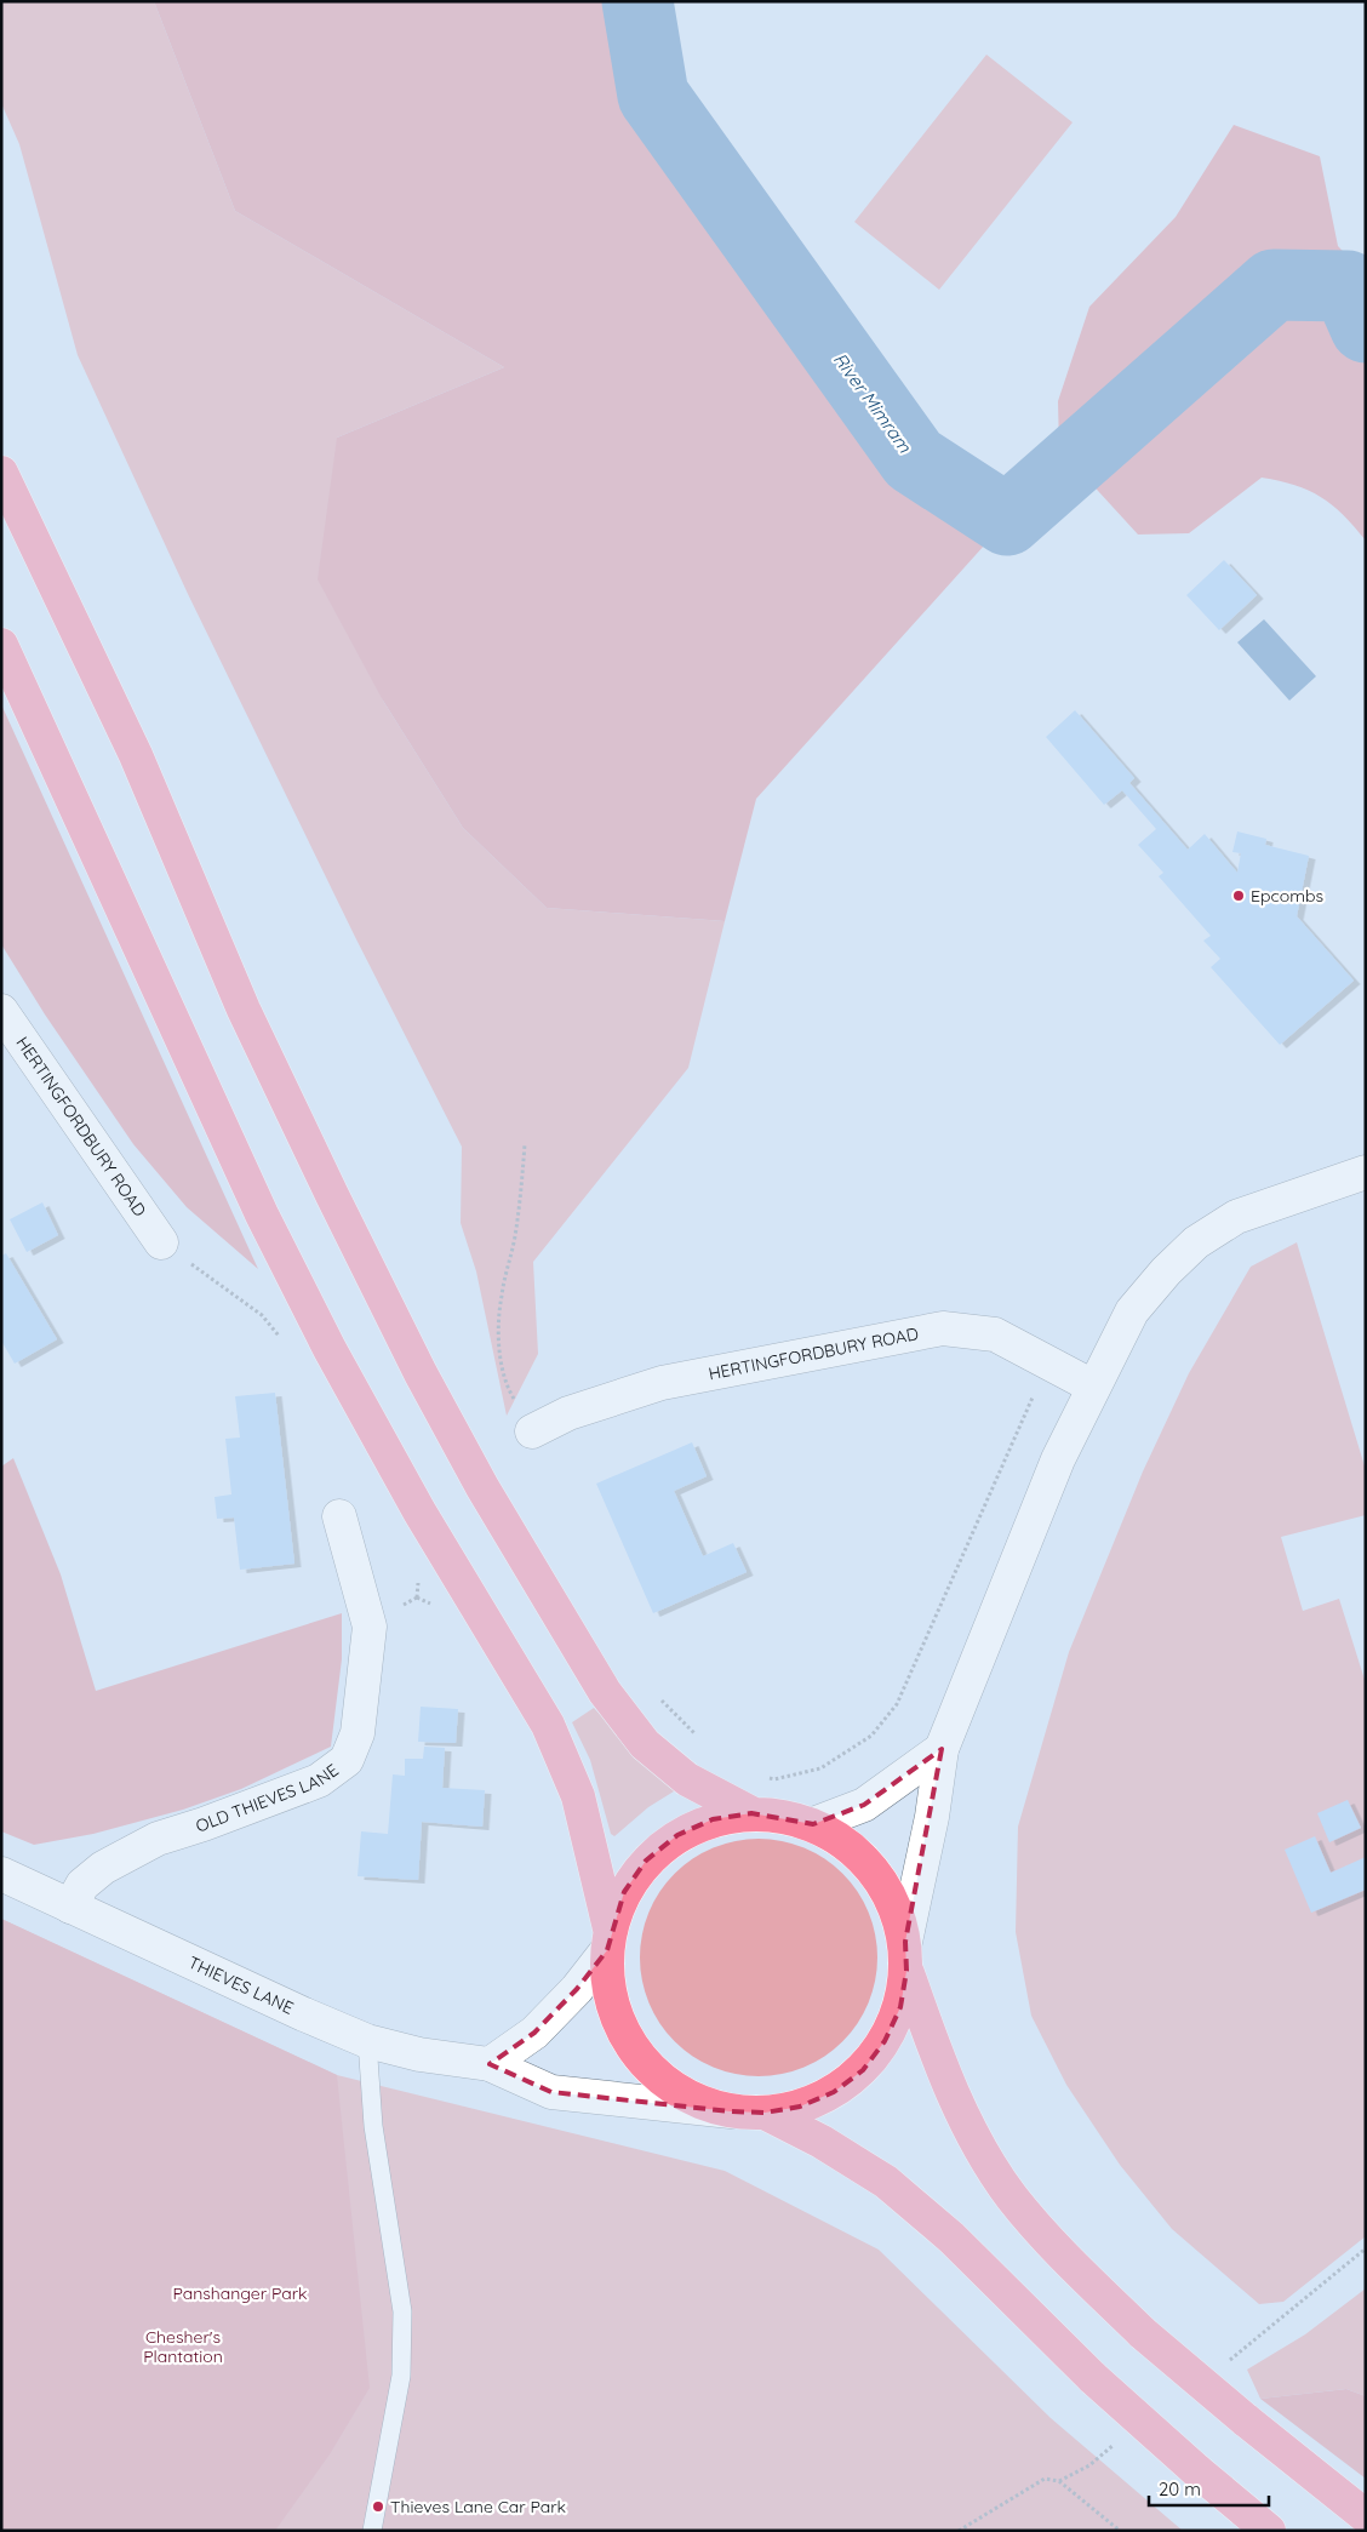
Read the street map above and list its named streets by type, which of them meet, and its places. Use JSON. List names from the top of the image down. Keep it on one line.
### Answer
{"streets":{"street":["HERTINGFORDBURY ROAD","OLD THIEVES LANE","THIEVES LANE"]},"crossings":[["OLD THIEVES LANE","THIEVES LANE"]],"water":["River Mimram"],"parks":["Panshanger Park","Chesher's Plantation"],"places":["Epcombs","Thieves Lane Car Park"],"scale_bar":"20 m"}
